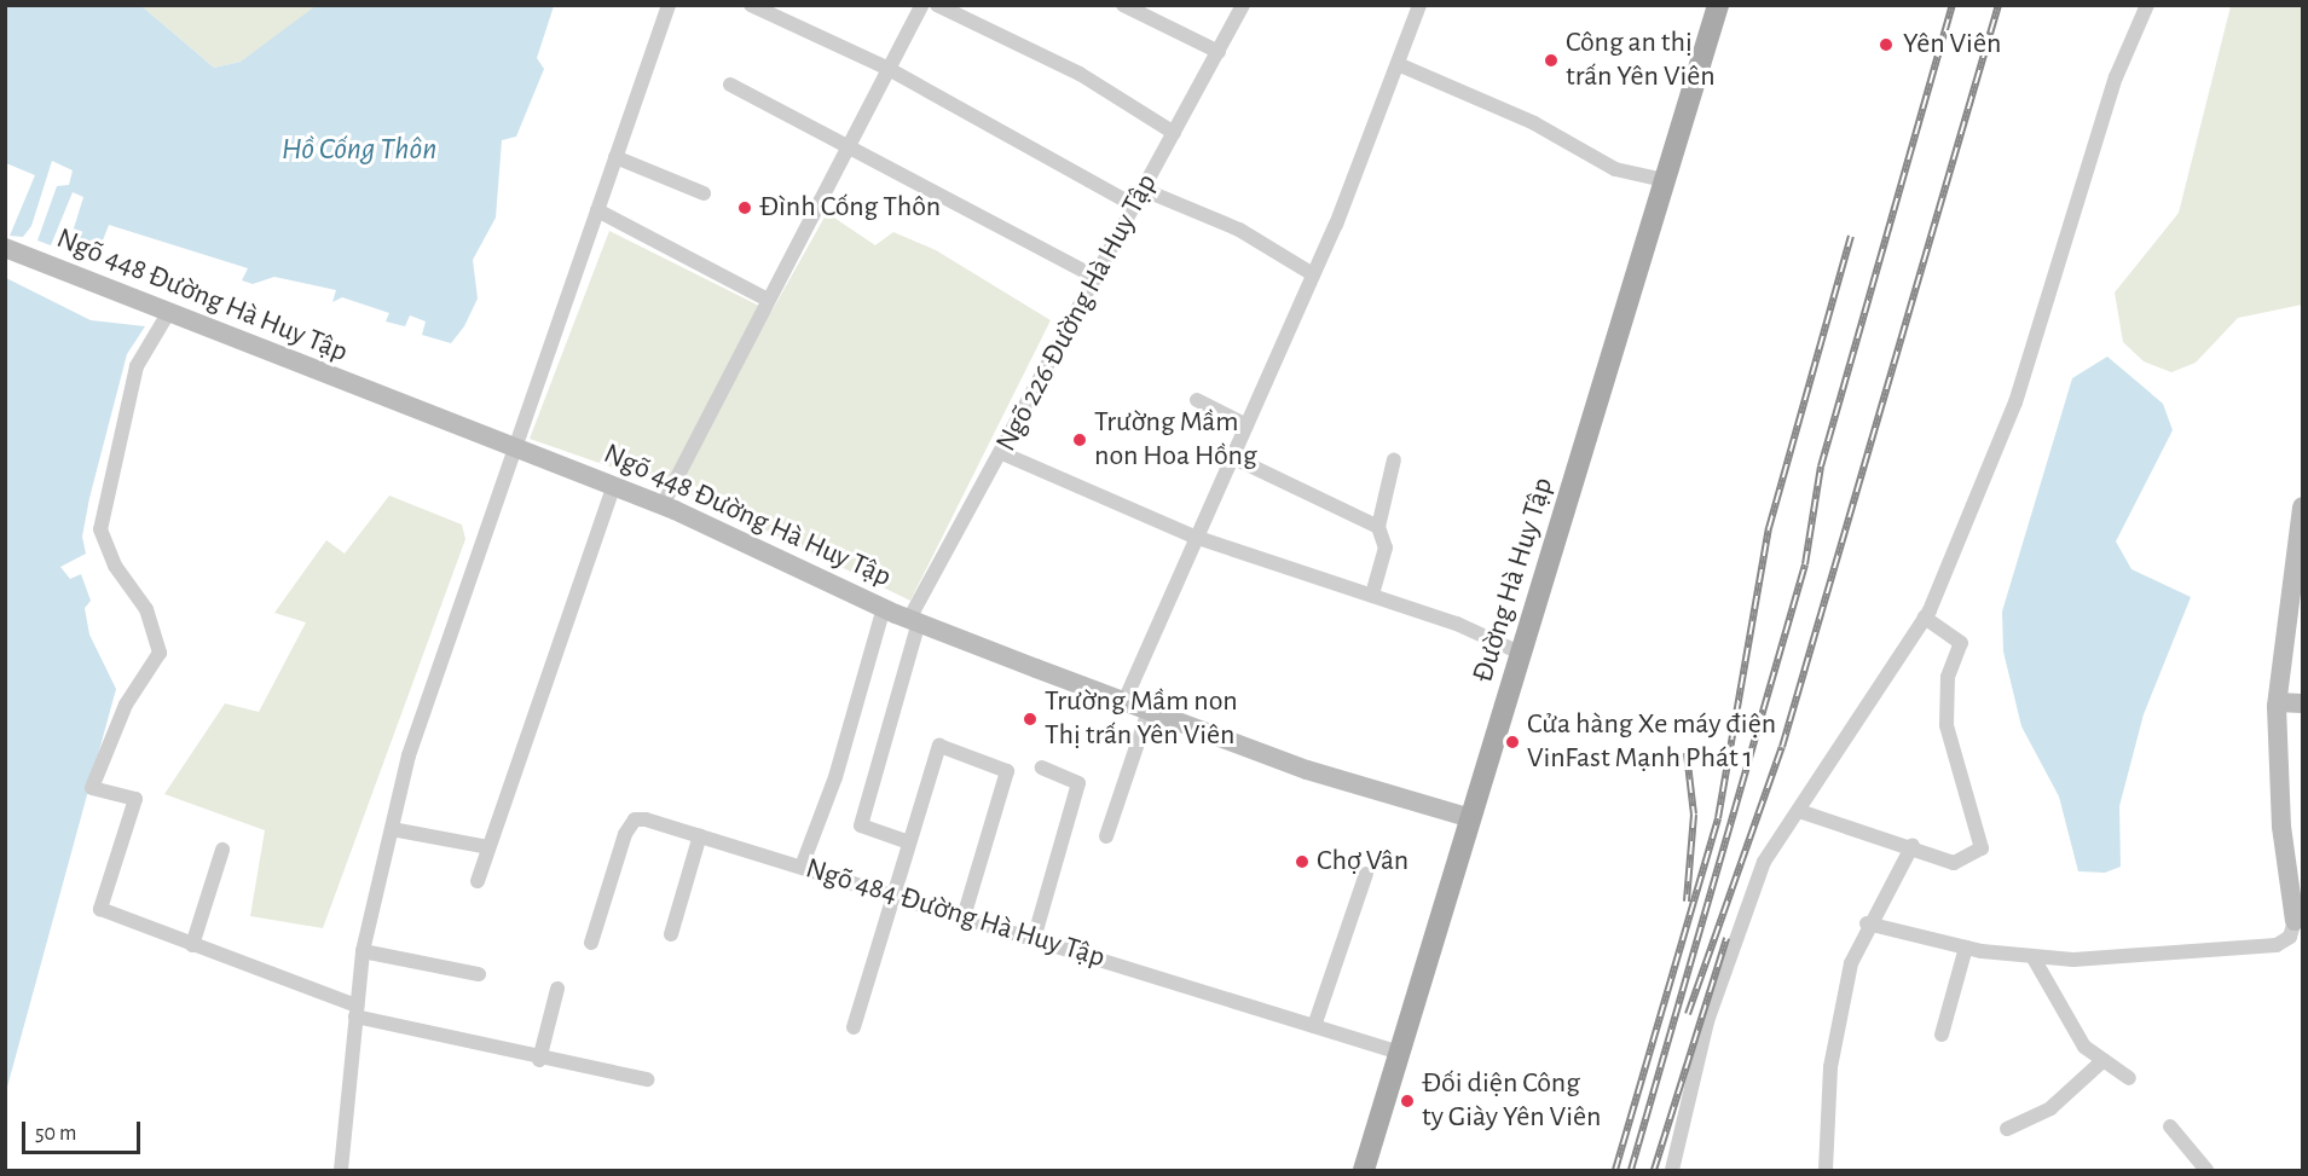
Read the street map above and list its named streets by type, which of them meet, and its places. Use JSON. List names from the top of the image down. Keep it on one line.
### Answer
{"streets":{"main road":["Đường Hà Huy Tập"],"street":["Ngõ 448 Đường Hà Huy Tập","Ngõ 226 Đường Hà Huy Tập","Ngõ 484 Đường Hà Huy Tập"]},"crossings":[["Ngõ 448 Đường Hà Huy Tập","Ngõ 226 Đường Hà Huy Tập"],["Ngõ 448 Đường Hà Huy Tập","Đường Hà Huy Tập"],["Đường Hà Huy Tập","Ngõ 484 Đường Hà Huy Tập"]],"water":["Hồ Cống Thôn"],"places":["Yên Viên","Công an thị trấn Yên Viên","Đình Cống Thôn","Trường Mầm non Hoa Hồng","Trường Mầm non Thị trấn Yên Viên","Cửa hàng Xe máy điện VinFast Mạnh Phát 1","Chợ Vân","Đối diện Công ty Giày Yên Viên"],"scale_bar":"50 m"}
